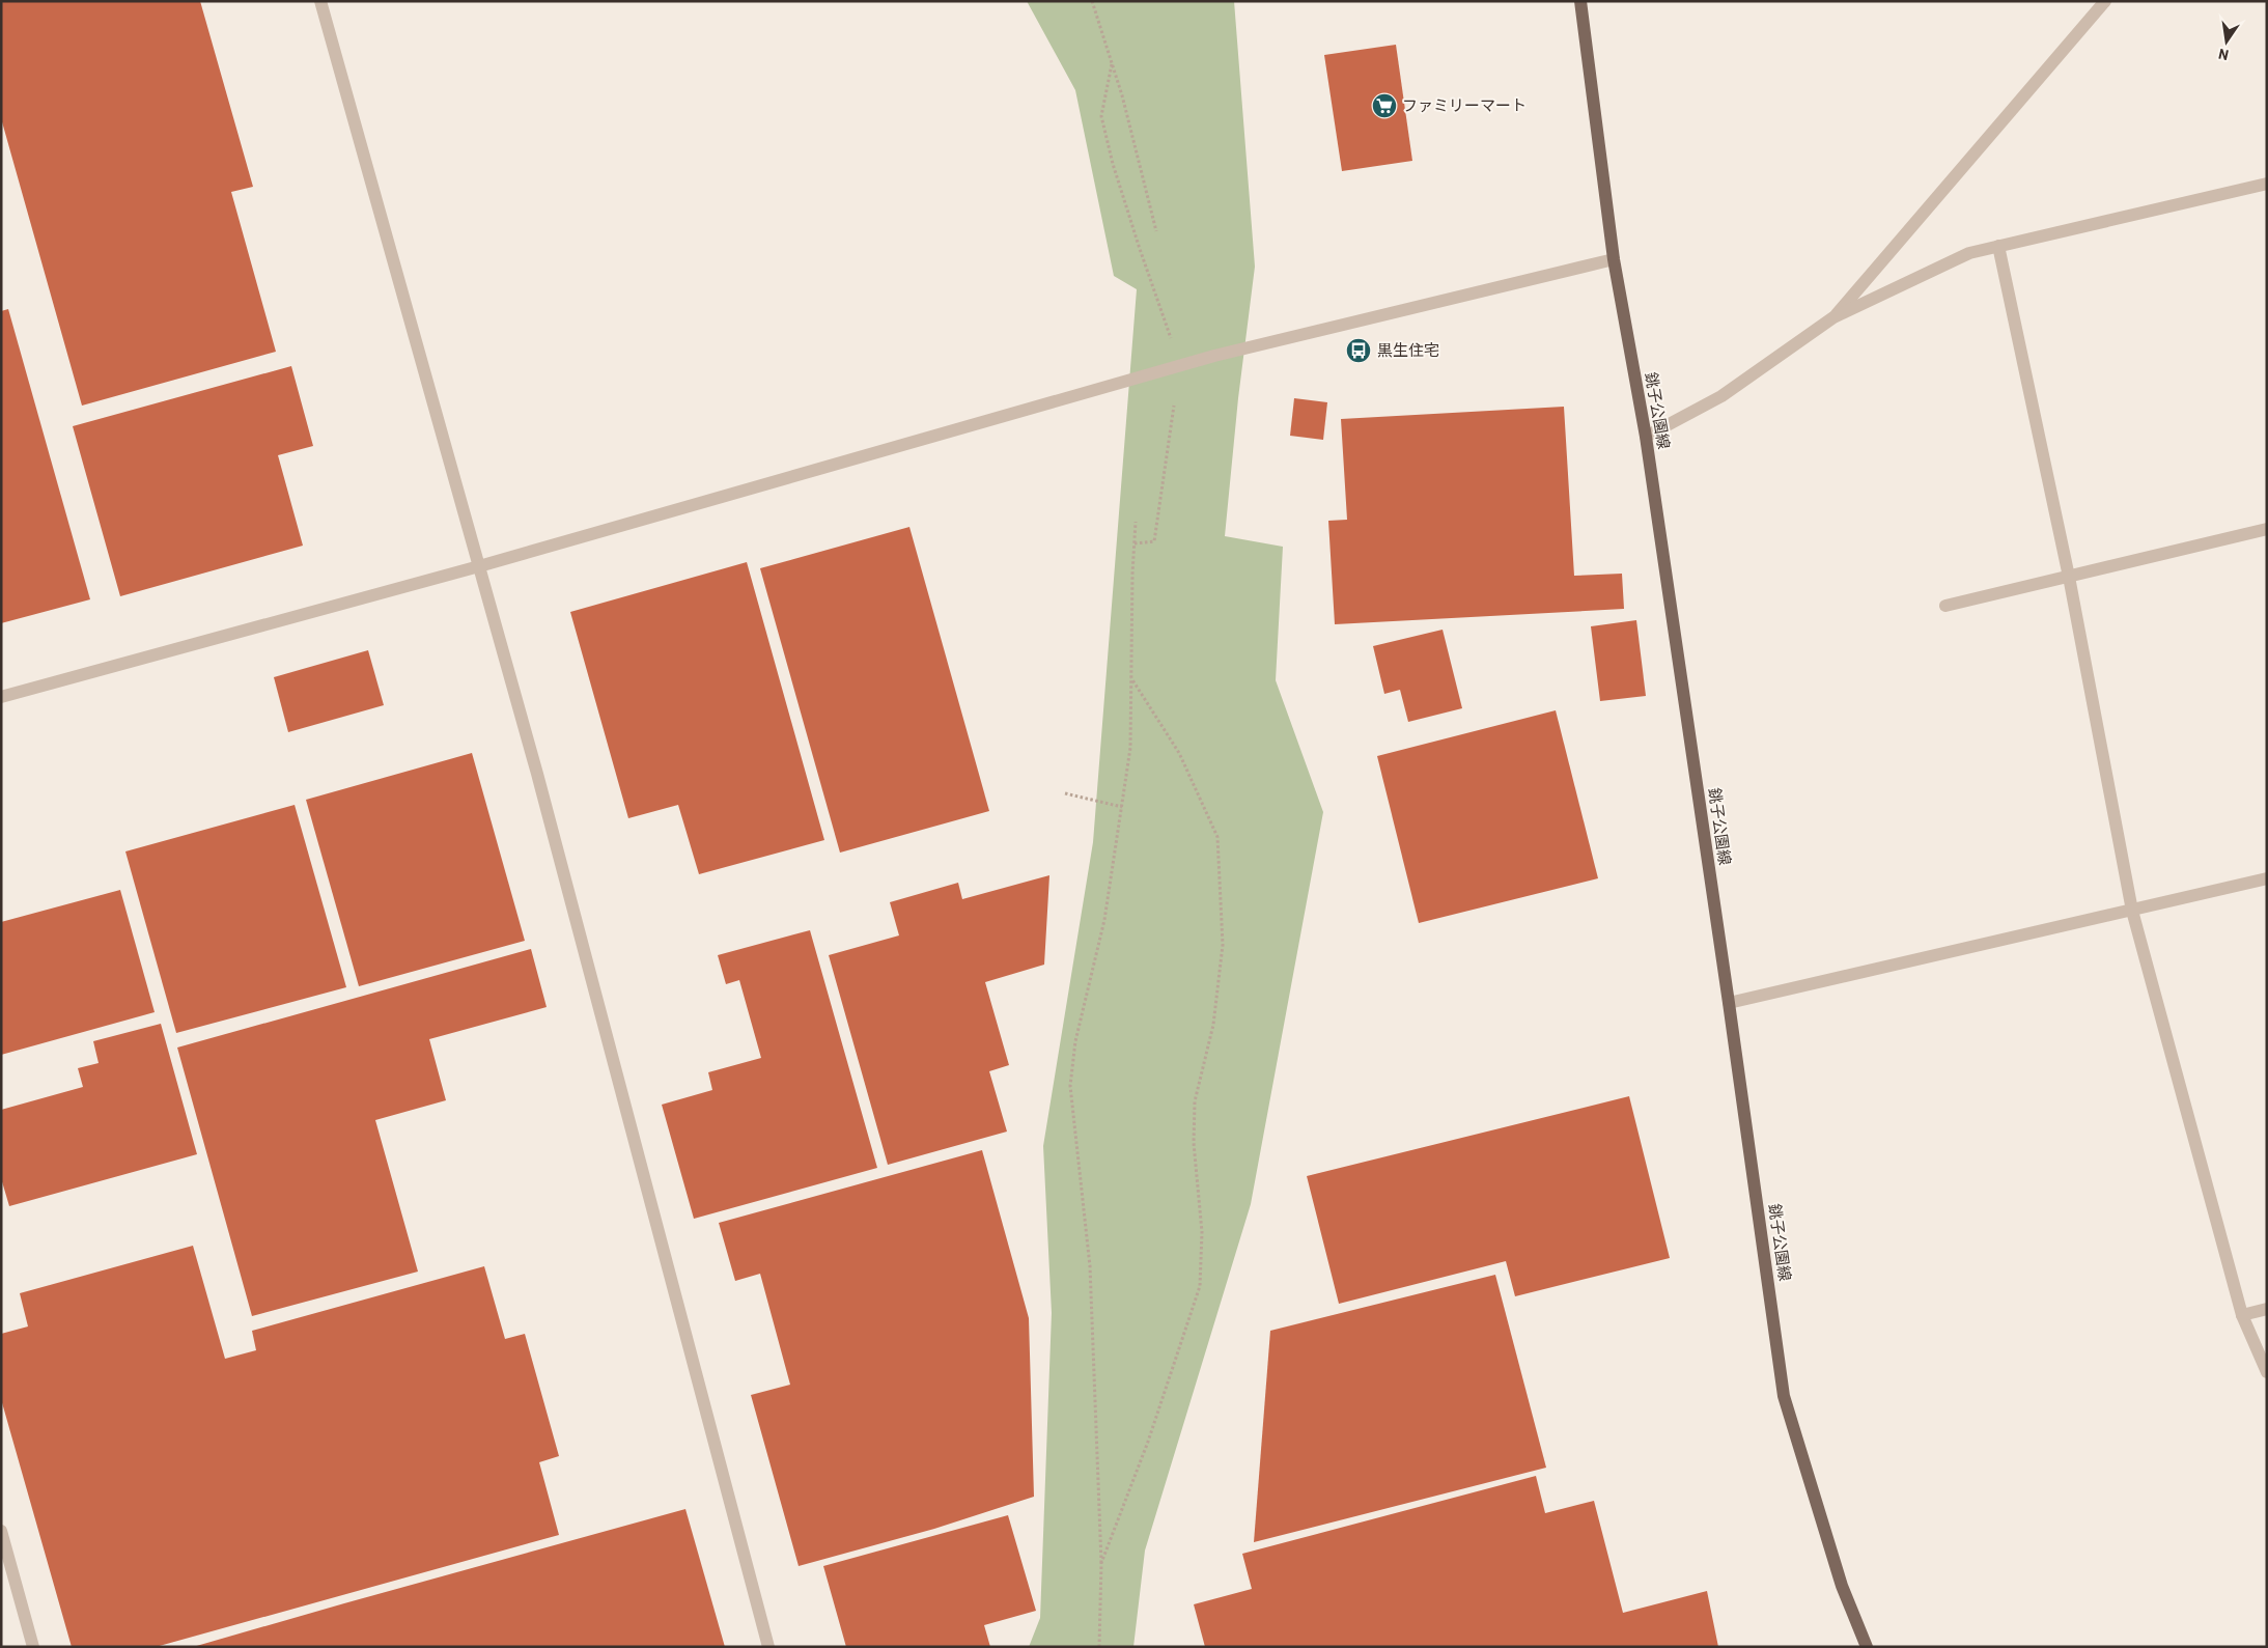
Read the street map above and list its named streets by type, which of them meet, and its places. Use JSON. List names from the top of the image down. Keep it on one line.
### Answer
{"streets":{"main road":["銚子公園線"]},"places":{"supermarket":["ファミリーマート"],"bus stop":["黒生住宅"]},"north":"bottom"}
